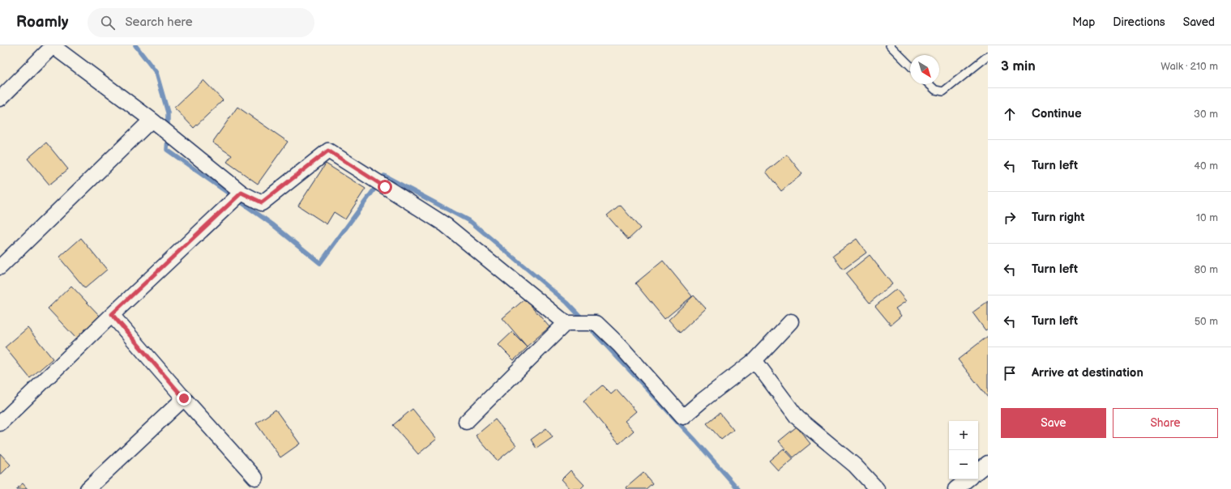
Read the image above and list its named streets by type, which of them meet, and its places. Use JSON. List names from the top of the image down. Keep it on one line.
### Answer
{"north":"bottom right","page":{"header":"Roamly","search":"Search here","nav":["Map","Directions","Saved"],"heading":["3 min","Walk · 210 m"],"list":[["Continue","30 m"],["Turn left","40 m"],["Turn right","10 m"],["Turn left","80 m"],["Turn left","50 m"],"Arrive at destination"],"buttons":["Save","Share"],"map_buttons":["+","−"]}}
